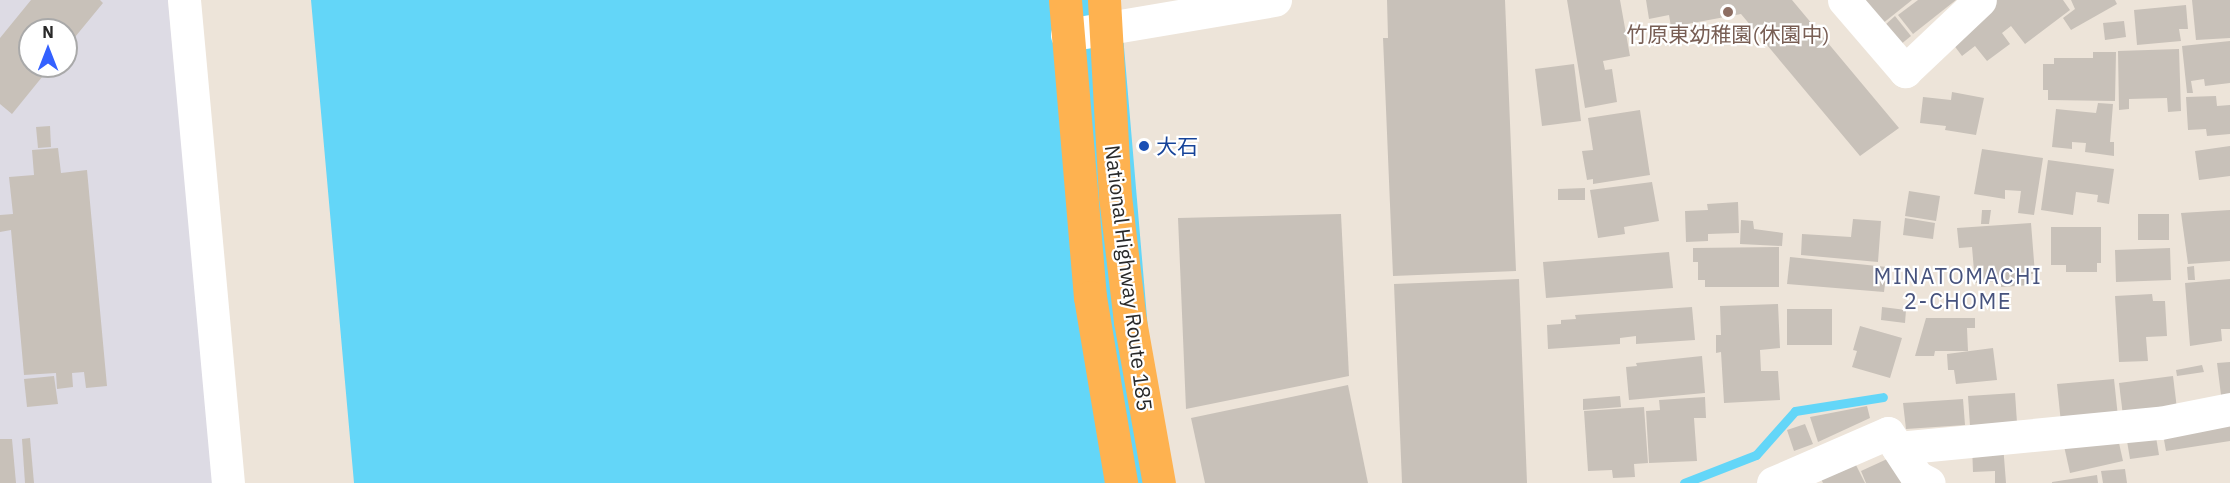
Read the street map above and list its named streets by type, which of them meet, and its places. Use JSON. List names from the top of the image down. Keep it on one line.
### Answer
{"streets":{"highway":["National Highway Route 185"]},"districts":["MINATOMACHI 2-CHOME"],"places":["竹原東幼稚園(休園中)","大石"],"north":"top"}
